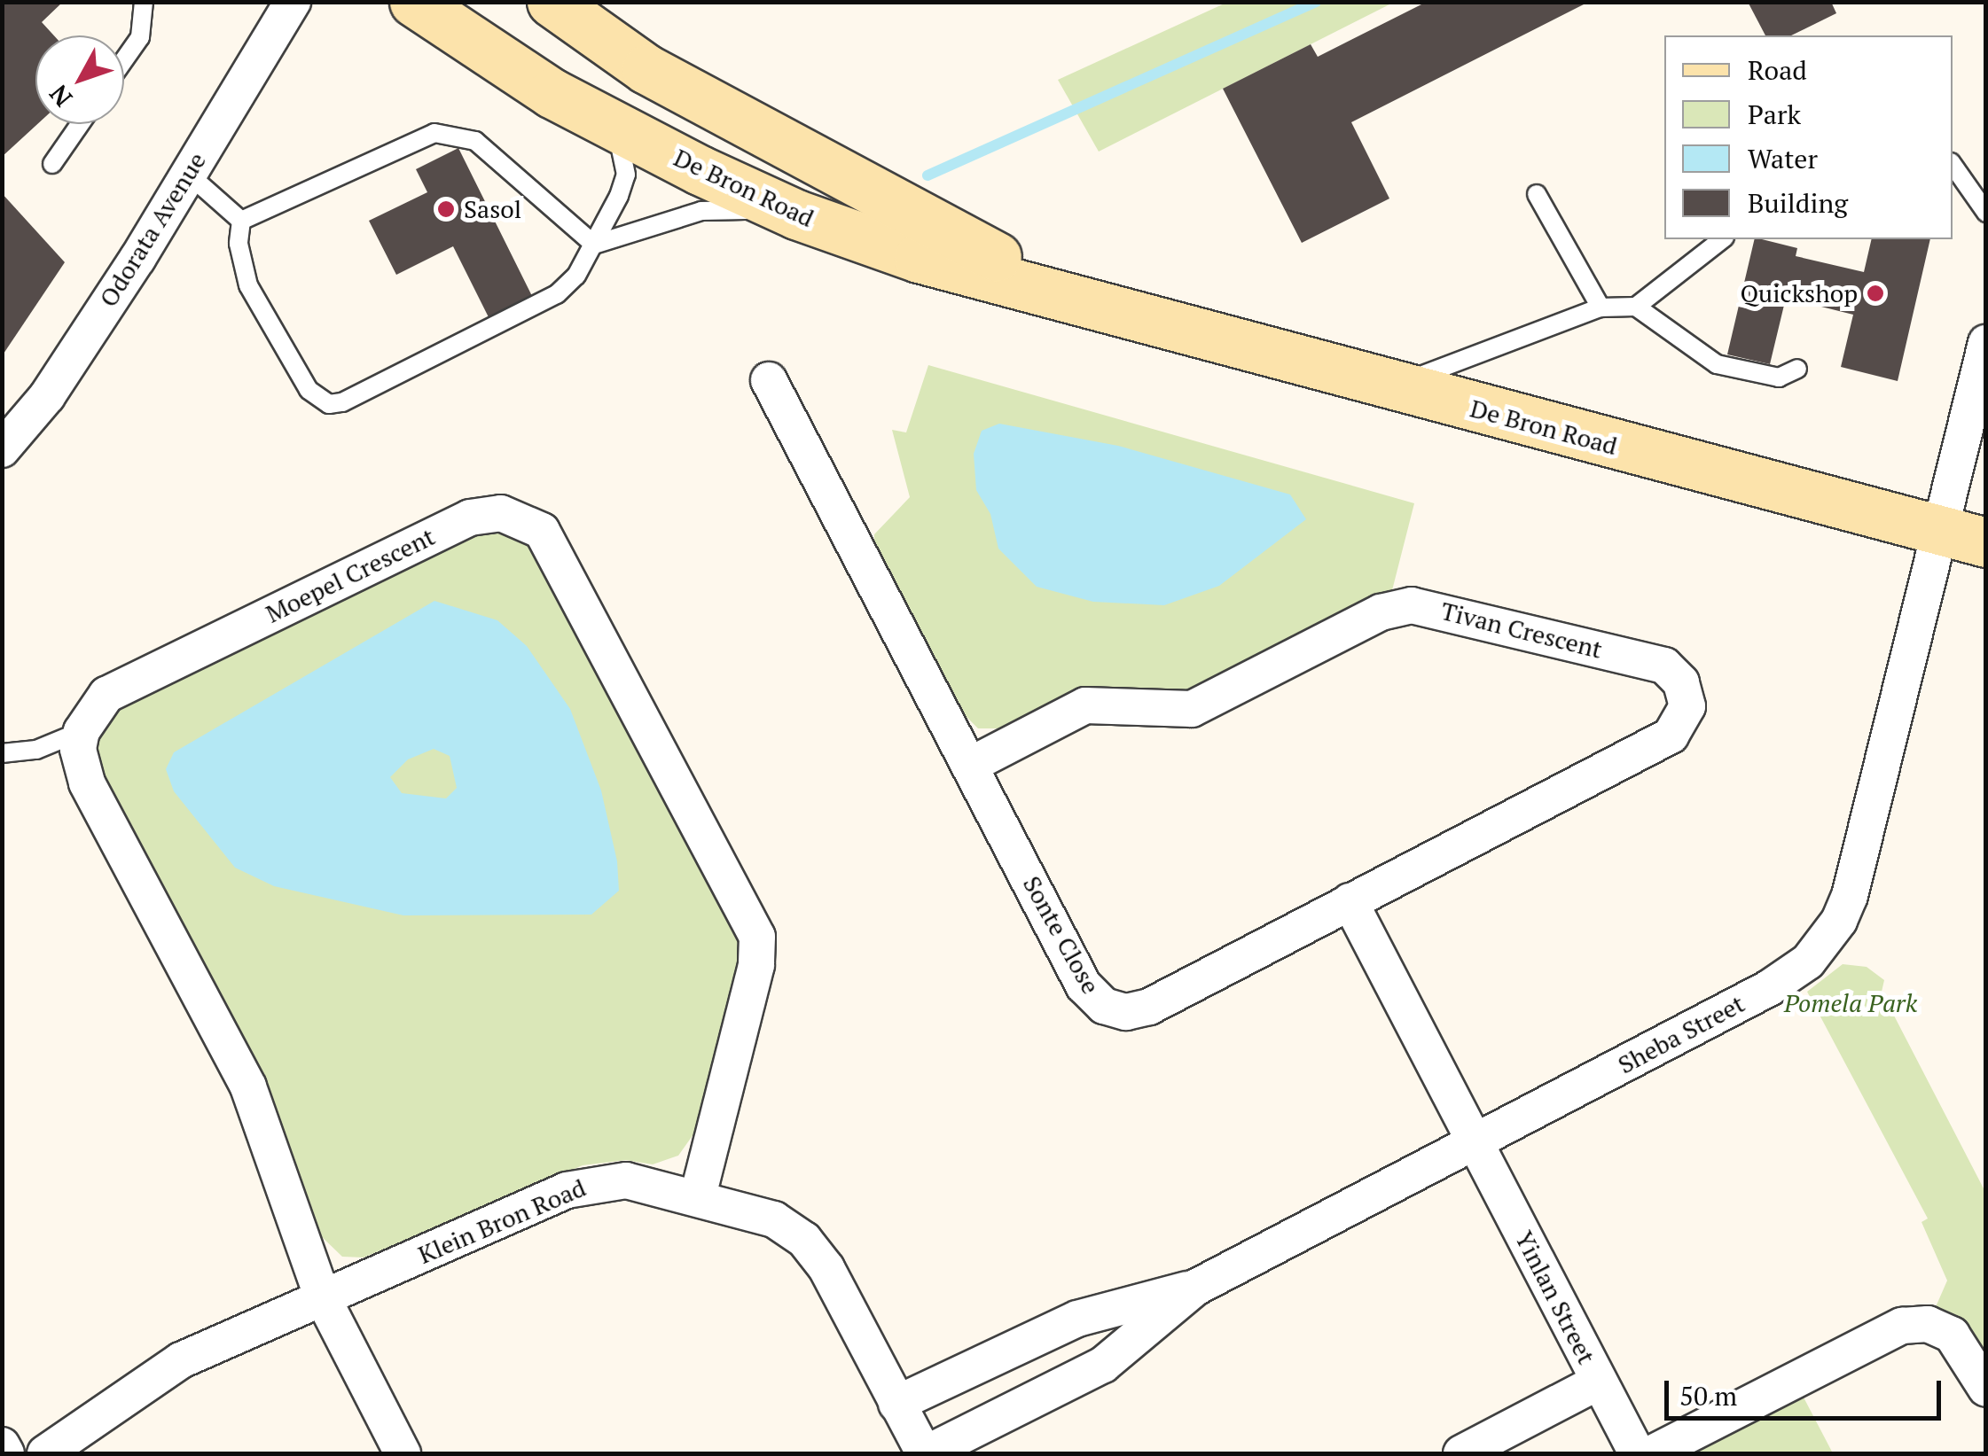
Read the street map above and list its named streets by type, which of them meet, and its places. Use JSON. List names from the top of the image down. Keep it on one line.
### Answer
{"streets":{"street":["De Bron Road","Odorata Avenue","Moepel Crescent","Tivan Crescent","Sonte Close","Sheba Street","Klein Bron Road","Yinlan Street"]},"crossings":[["De Bron Road","Sheba Street"],["Moepel Crescent","Klein Bron Road"],["Tivan Crescent","Sonte Close"],["Sheba Street","Klein Bron Road"],["Sheba Street","Yinlan Street"]],"parks":["Pomela Park"],"places":["Sasol","Quickshop"],"legend":["Road","Park","Water","Building"],"scale_bar":"50 m","north":"bottom left"}
